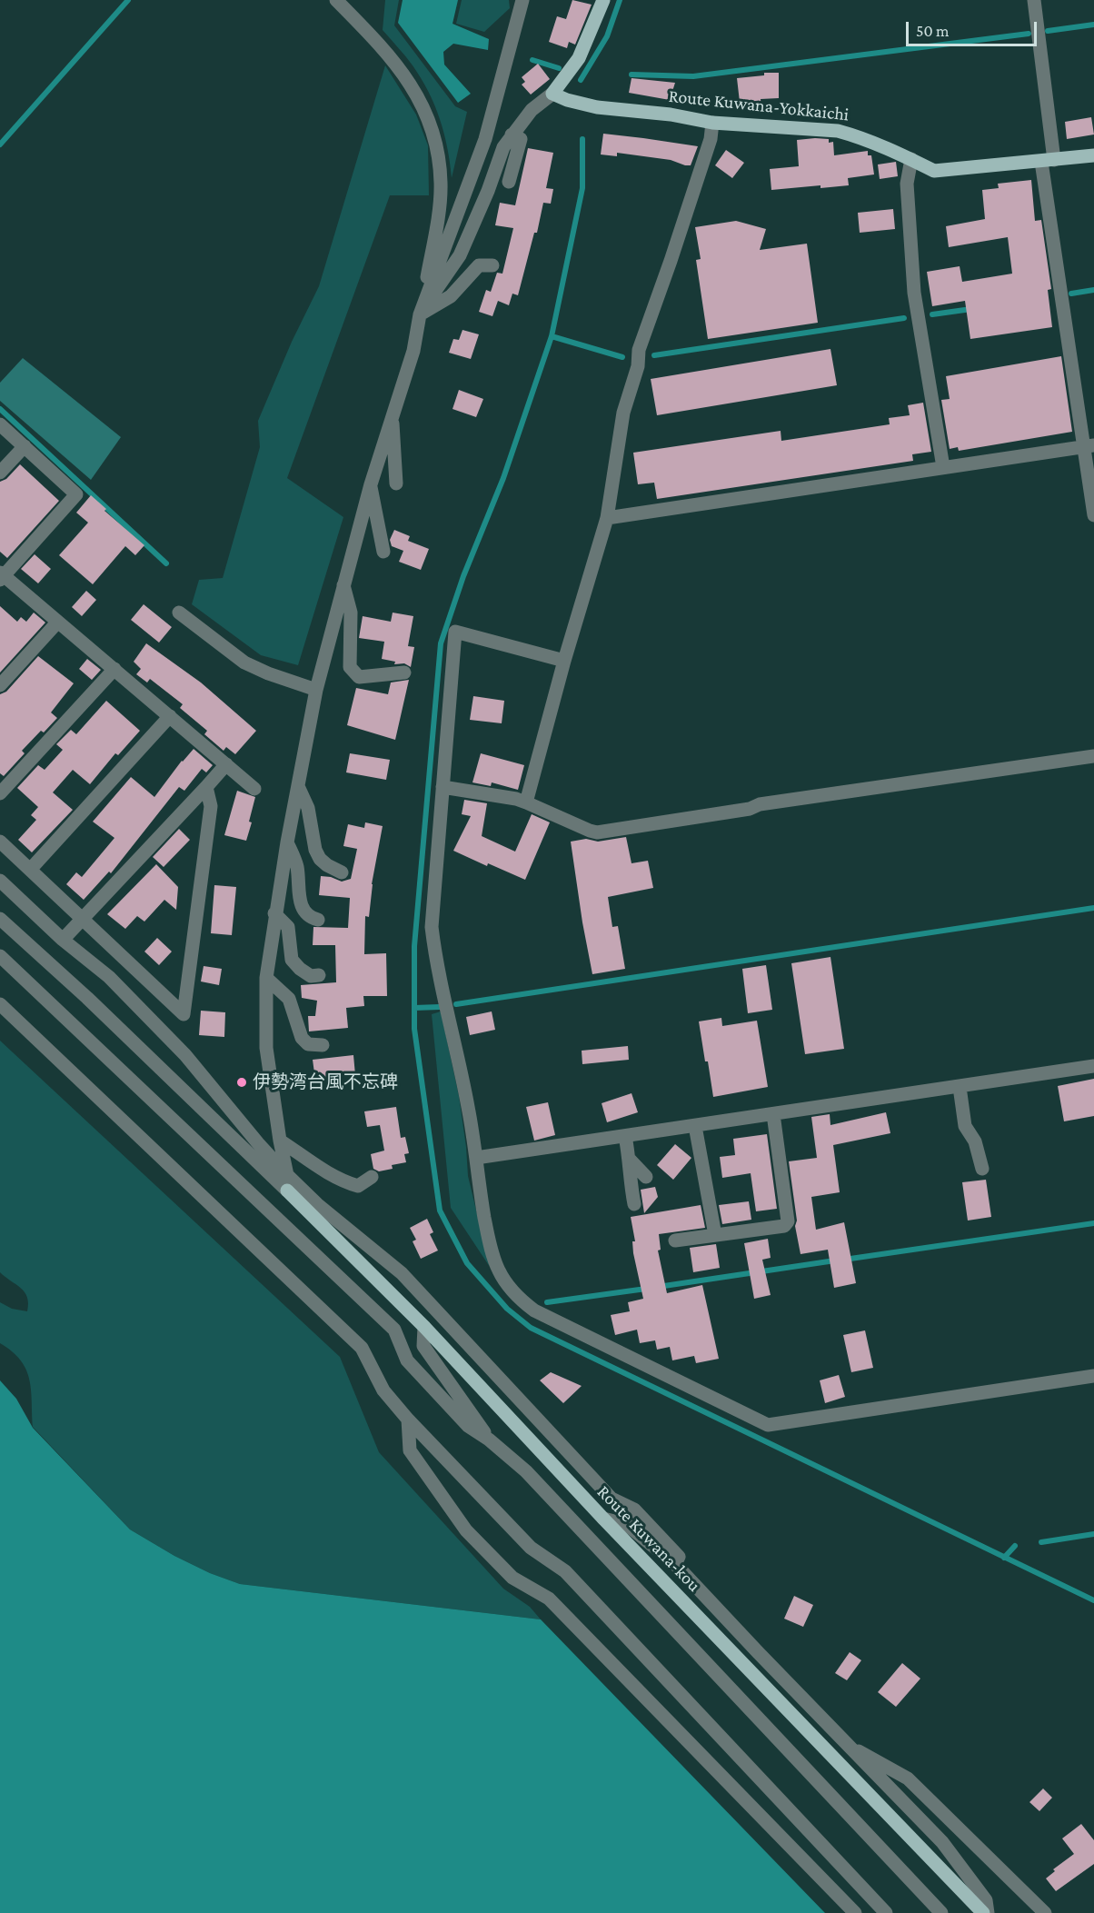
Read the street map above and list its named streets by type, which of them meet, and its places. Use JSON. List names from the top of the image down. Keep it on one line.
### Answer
{"streets":{"main road":["Route Kuwana-Yokkaichi","Route Kuwana-kou"]},"places":["伊勢湾台風不忘碑"],"scale_bar":"50 m"}
